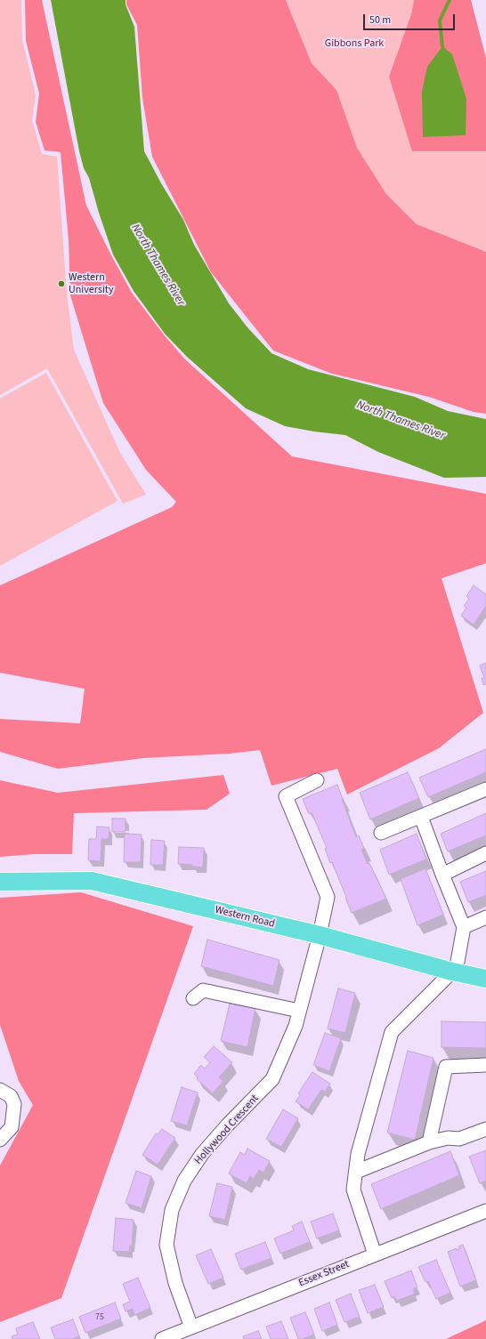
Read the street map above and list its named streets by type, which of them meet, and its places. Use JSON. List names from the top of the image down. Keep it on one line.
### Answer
{"streets":{"main road":["Western Road"],"street":["Hollywood Crescent","Essex Street"]},"crossings":[["Western Road","Hollywood Crescent"],["Hollywood Crescent","Essex Street"]],"water":["North Thames River"],"parks":["Gibbons Park"],"places":["Western University"],"house_numbers":["75"],"scale_bar":"50 m"}
